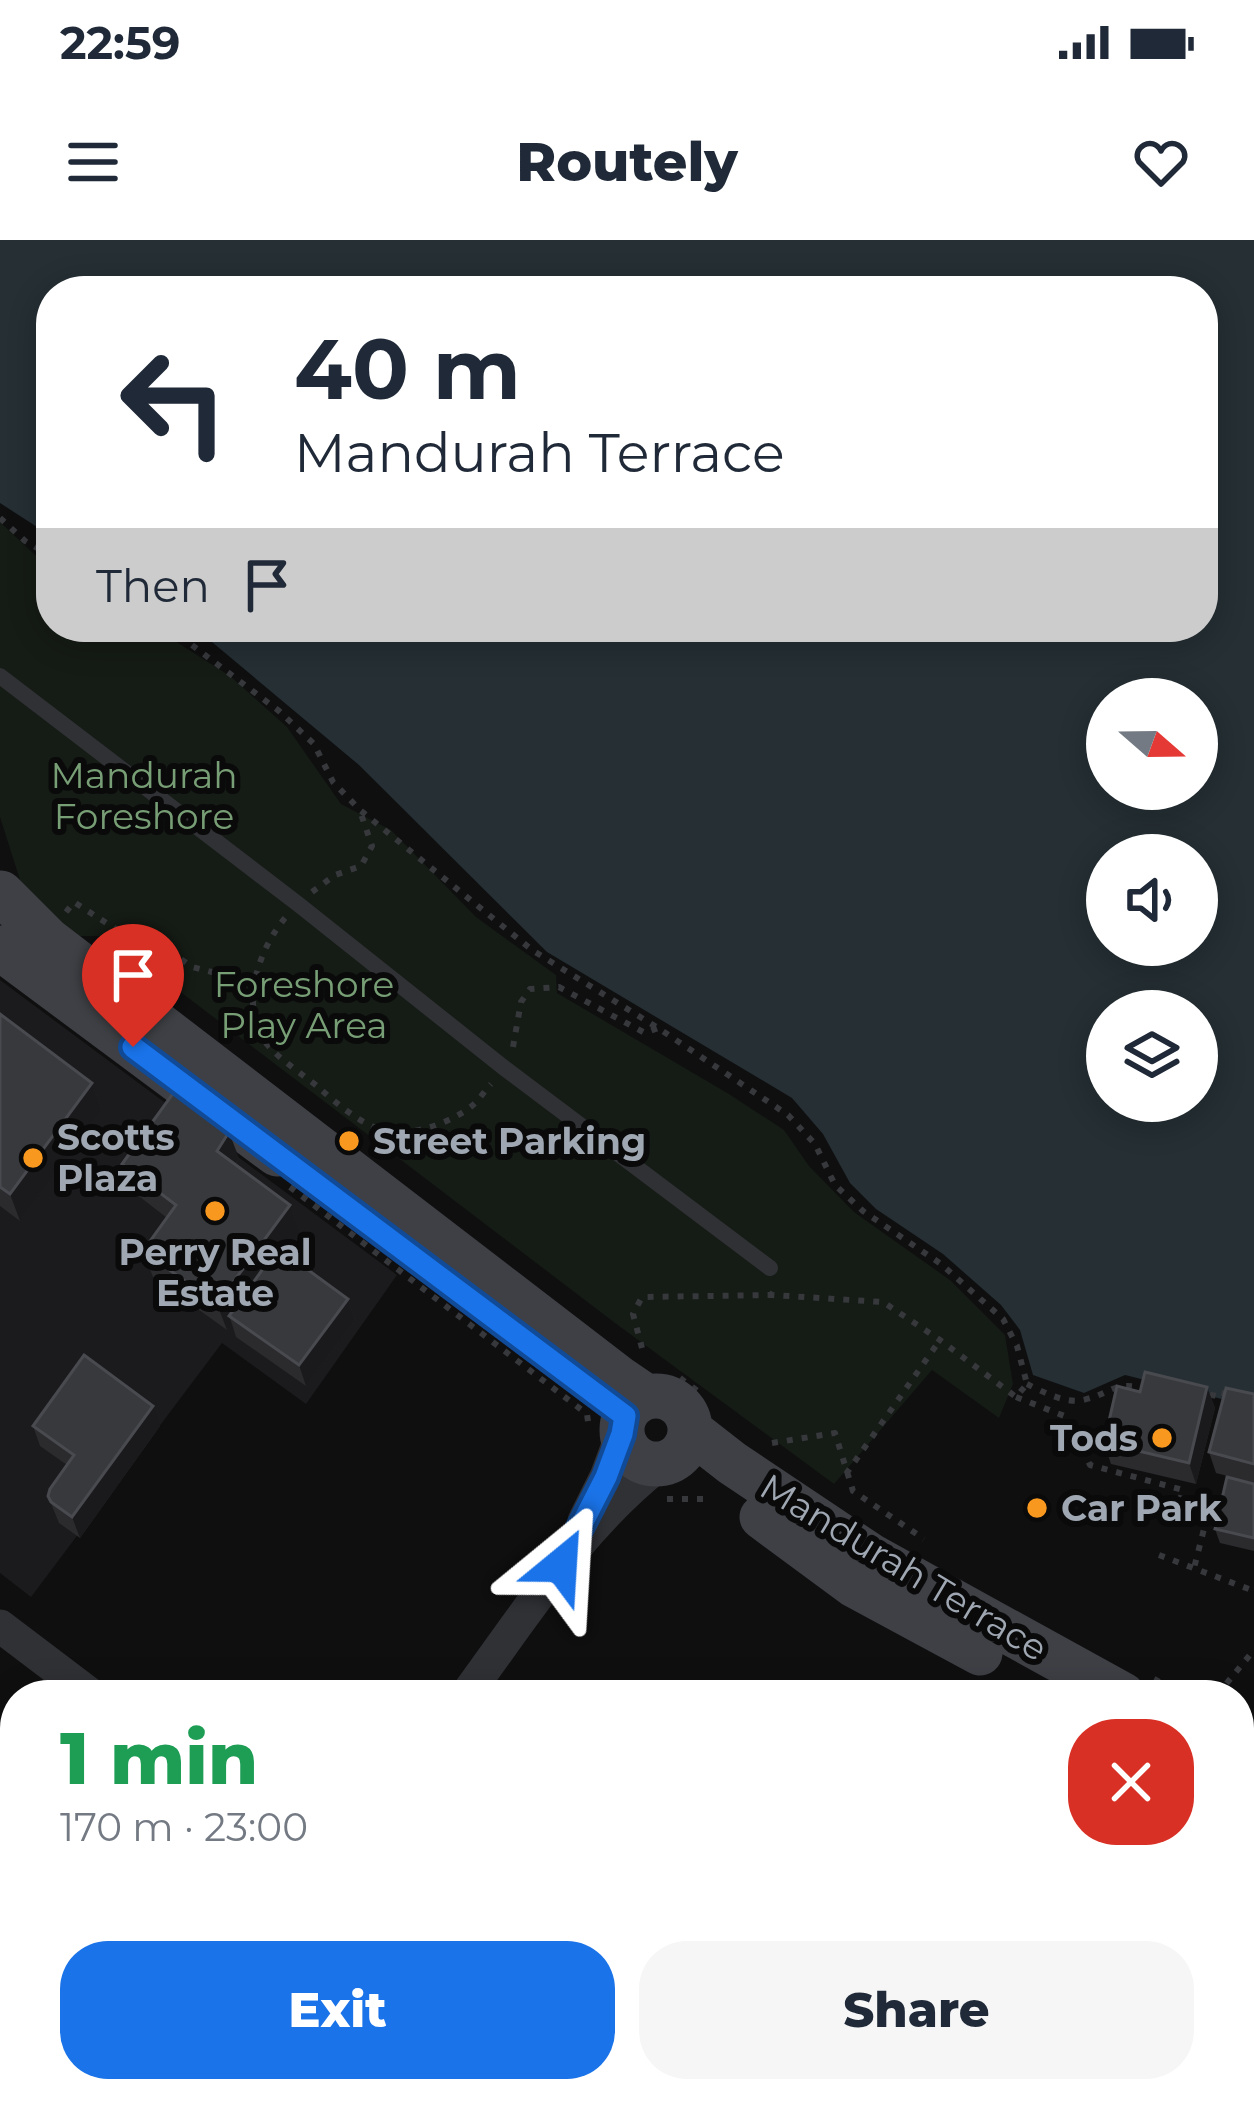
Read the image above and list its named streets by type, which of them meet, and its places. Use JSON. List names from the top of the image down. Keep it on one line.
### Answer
{"streets":{"street":["Mandurah Terrace"]},"parks":["Mandurah Foreshore","Foreshore Play Area"],"places":["Street Parking","Scotts Plaza","Perry Real Estate","Tods","Car Park"],"north":"right","page":{"status":"22:59","header":"Routely","turn":["40 m","Mandurah Terrace"],"then":"Then","heading":["1 min","170 m · 23:00"],"buttons":["Exit","Share"]}}
